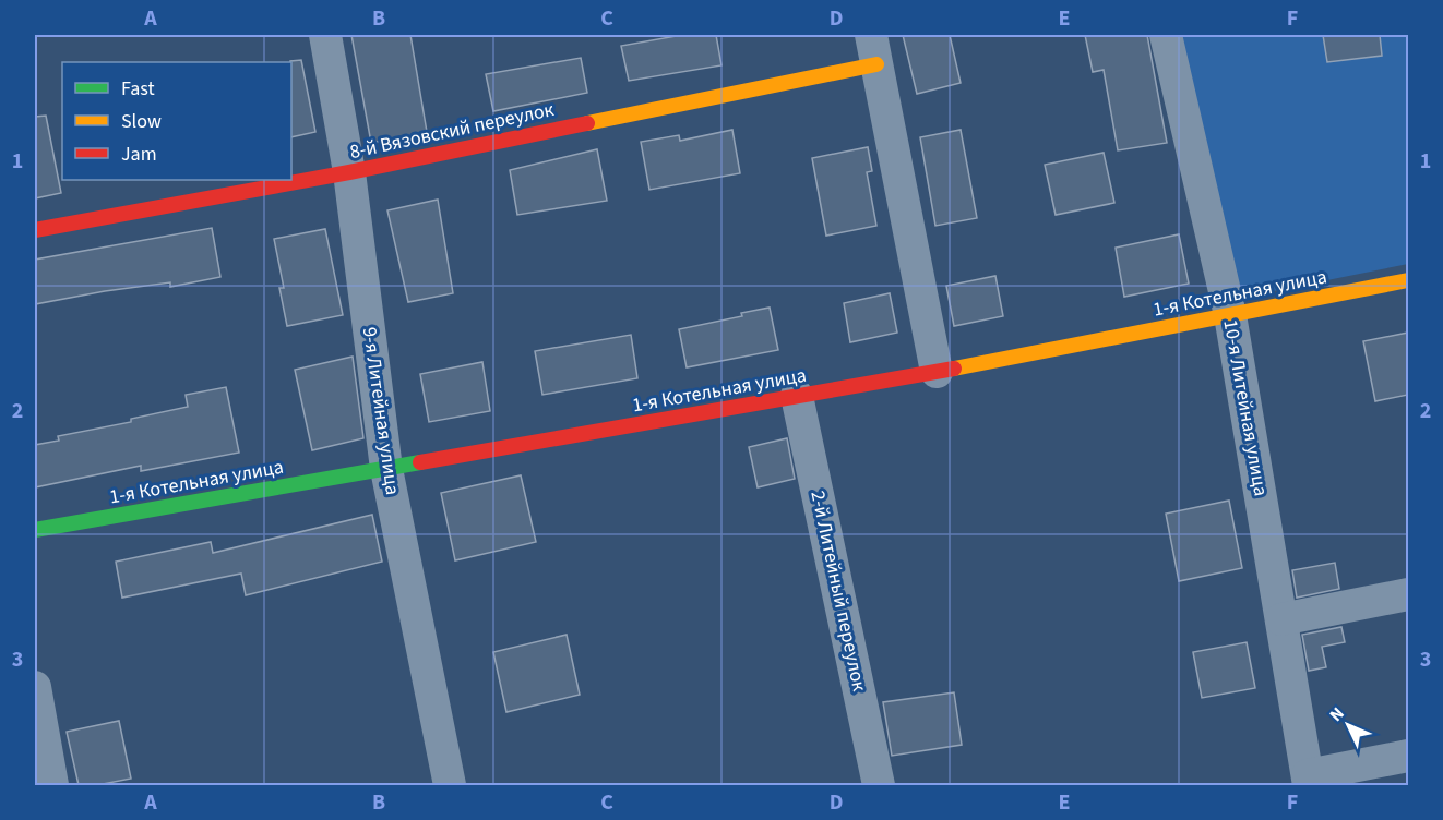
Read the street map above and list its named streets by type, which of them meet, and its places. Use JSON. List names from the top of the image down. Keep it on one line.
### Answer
{"streets":{"street":["8-й Вязовский переулок","1-я Котельная улица","10-я Литейная улица","9-я Литейная улица","2-й Литейный переулок"]},"crossings":[["8-й Вязовский переулок","9-я Литейная улица"],["1-я Котельная улица","10-я Литейная улица"],["1-я Котельная улица","9-я Литейная улица"],["1-я Котельная улица","2-й Литейный переулок"]],"legend":["Fast","Slow","Jam"],"north":"top left","grid":{"columns":["A","B","C","D","E","F"],"rows":["1","2","3"]}}
